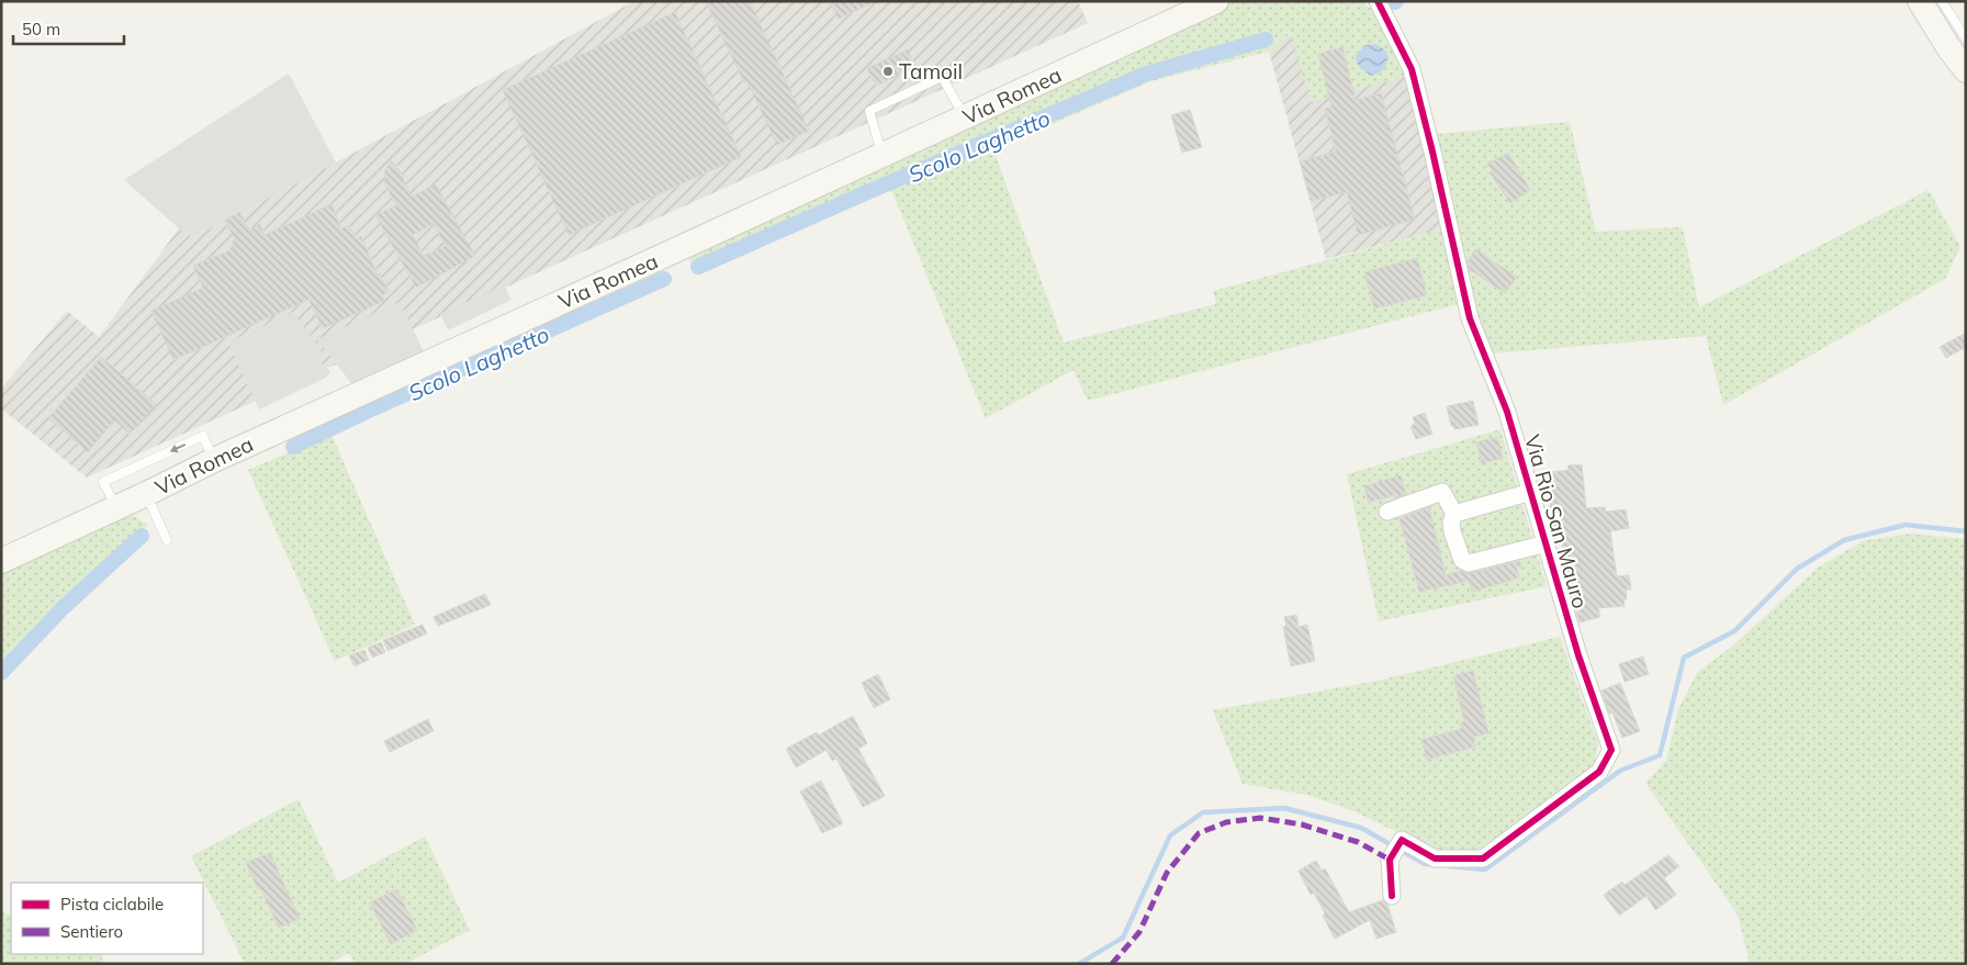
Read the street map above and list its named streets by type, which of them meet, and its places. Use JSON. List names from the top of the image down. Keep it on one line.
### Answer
{"streets":{"main road":["Via Romea"],"street":["Via Rio San Mauro"]},"water":["Scolo Laghetto"],"places":["Tamoil"],"legend":["Pista ciclabile","Sentiero"],"scale_bar":"50 m"}
